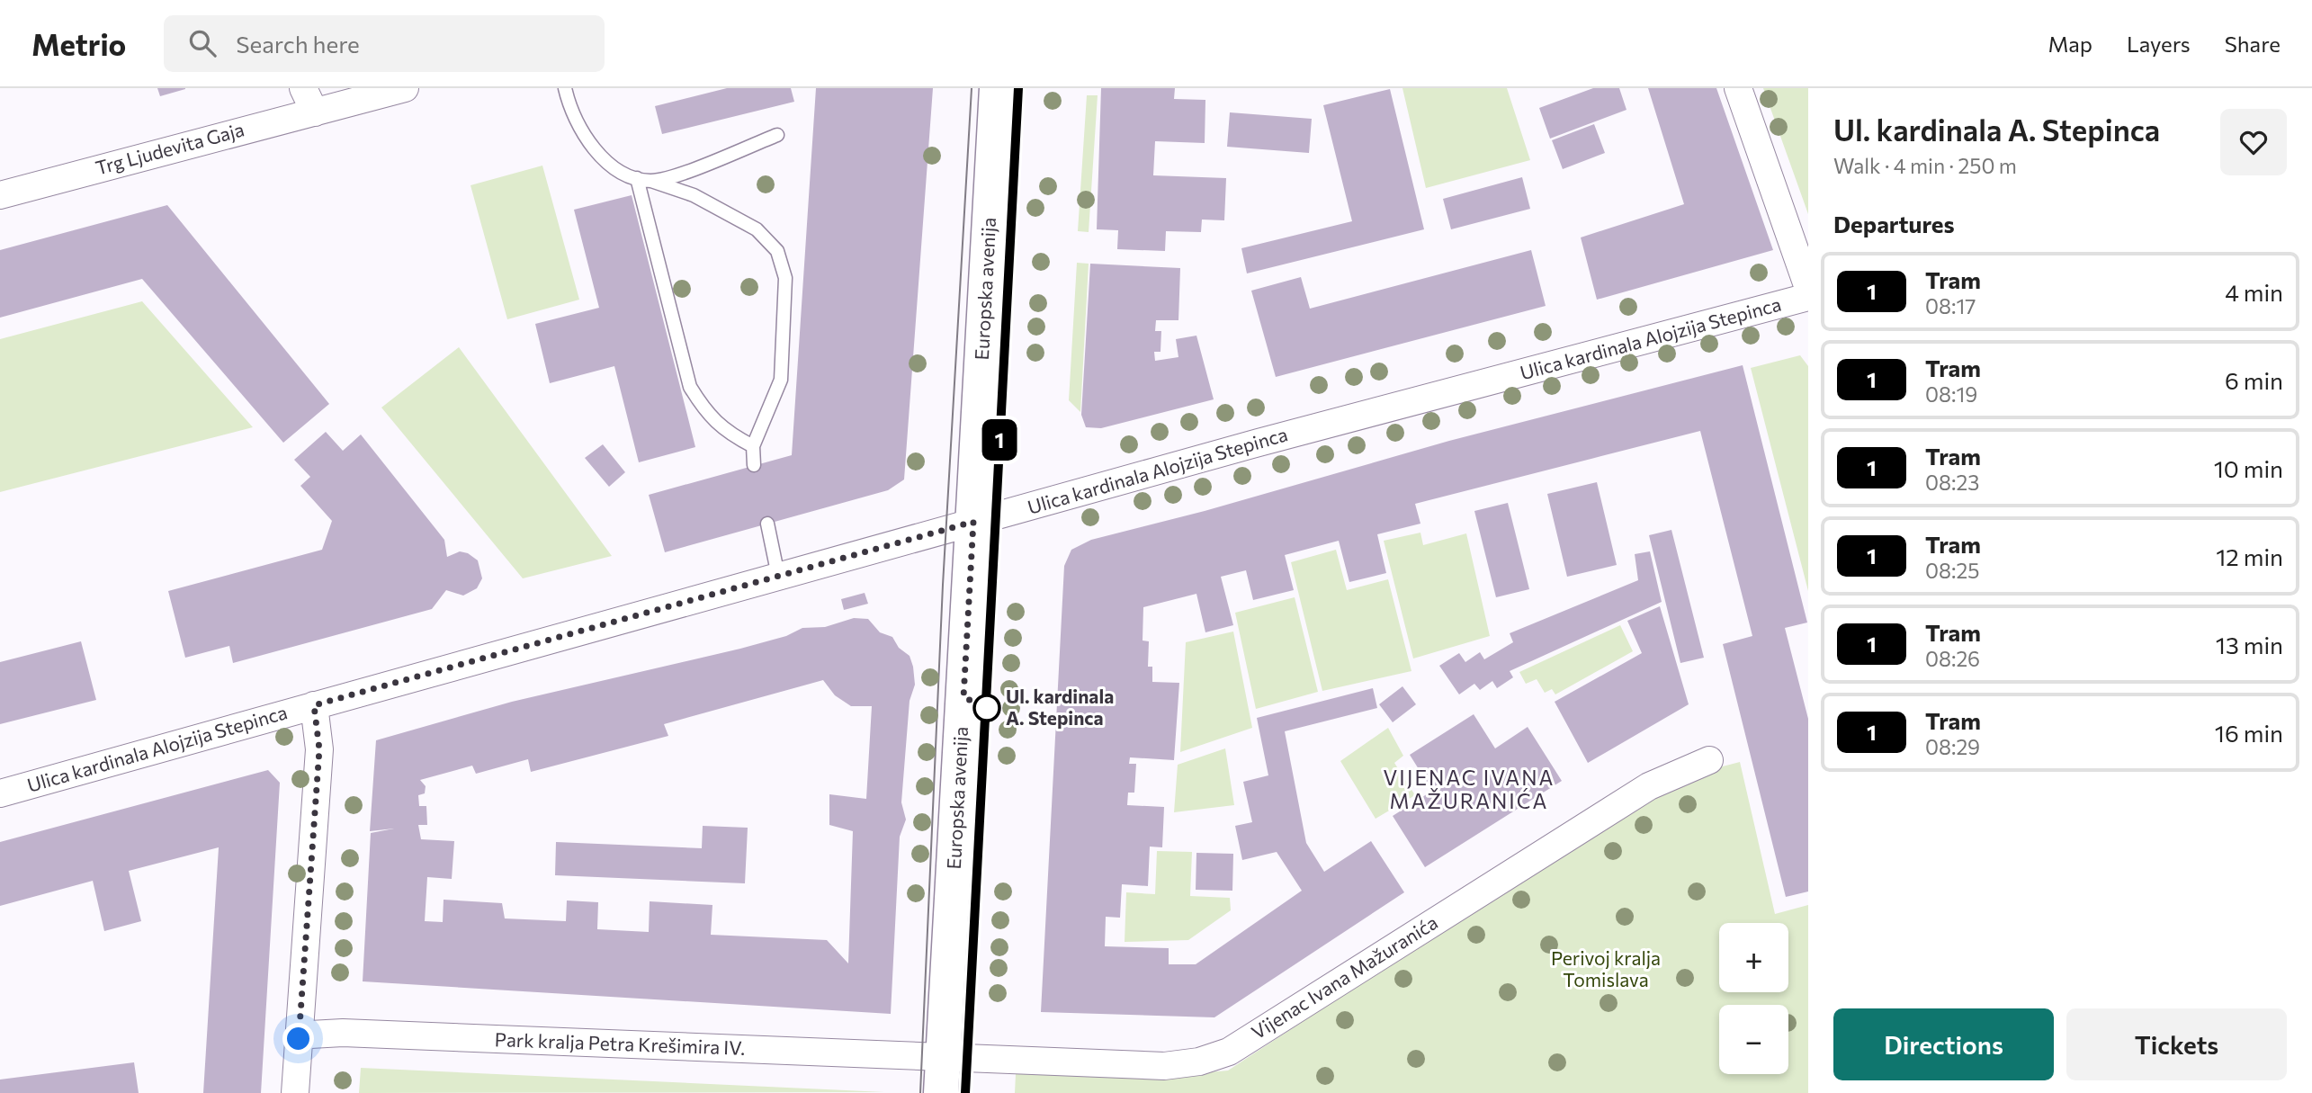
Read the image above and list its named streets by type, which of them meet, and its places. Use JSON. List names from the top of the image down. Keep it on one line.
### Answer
{"streets":{"street":["Trg Ljudevita Gaja","Europska avenija","Ulica kardinala Alojzija Stepinca","Vijenac Ivana Mažuranića","Park kralja Petra Krešimira IV."]},"crossings":[["Europska avenija","Ulica kardinala Alojzija Stepinca"],["Europska avenija","Vijenac Ivana Mažuranića"],["Europska avenija","Park kralja Petra Krešimira IV."],["Vijenac Ivana Mažuranića","Park kralja Petra Krešimira IV."]],"districts":["VIJENAC IVANA MAŽURANIĆA"],"parks":["Perivoj kralja Tomislava"],"places":["Ul. kardinala A. Stepinca"],"lines":["tram line 1"],"page":{"header":"Metrio","search":"Search here","nav":["Map","Layers","Share"],"on_map":"1","heading":[["Ul. kardinala A. Stepinca","Walk · 4 min · 250 m"],"Departures"],"list":[{"mark":"1","name":"Tram","note":"08:17","value":"4 min"},{"mark":"1","name":"Tram","note":"08:19","value":"6 min"},{"mark":"1","name":"Tram","note":"08:23","value":"10 min"},{"mark":"1","name":"Tram","note":"08:25","value":"12 min"},{"mark":"1","name":"Tram","note":"08:26","value":"13 min"},{"mark":"1","name":"Tram","note":"08:29","value":"16 min"}],"map_buttons":["+","−"],"buttons":["Directions","Tickets"]}}
